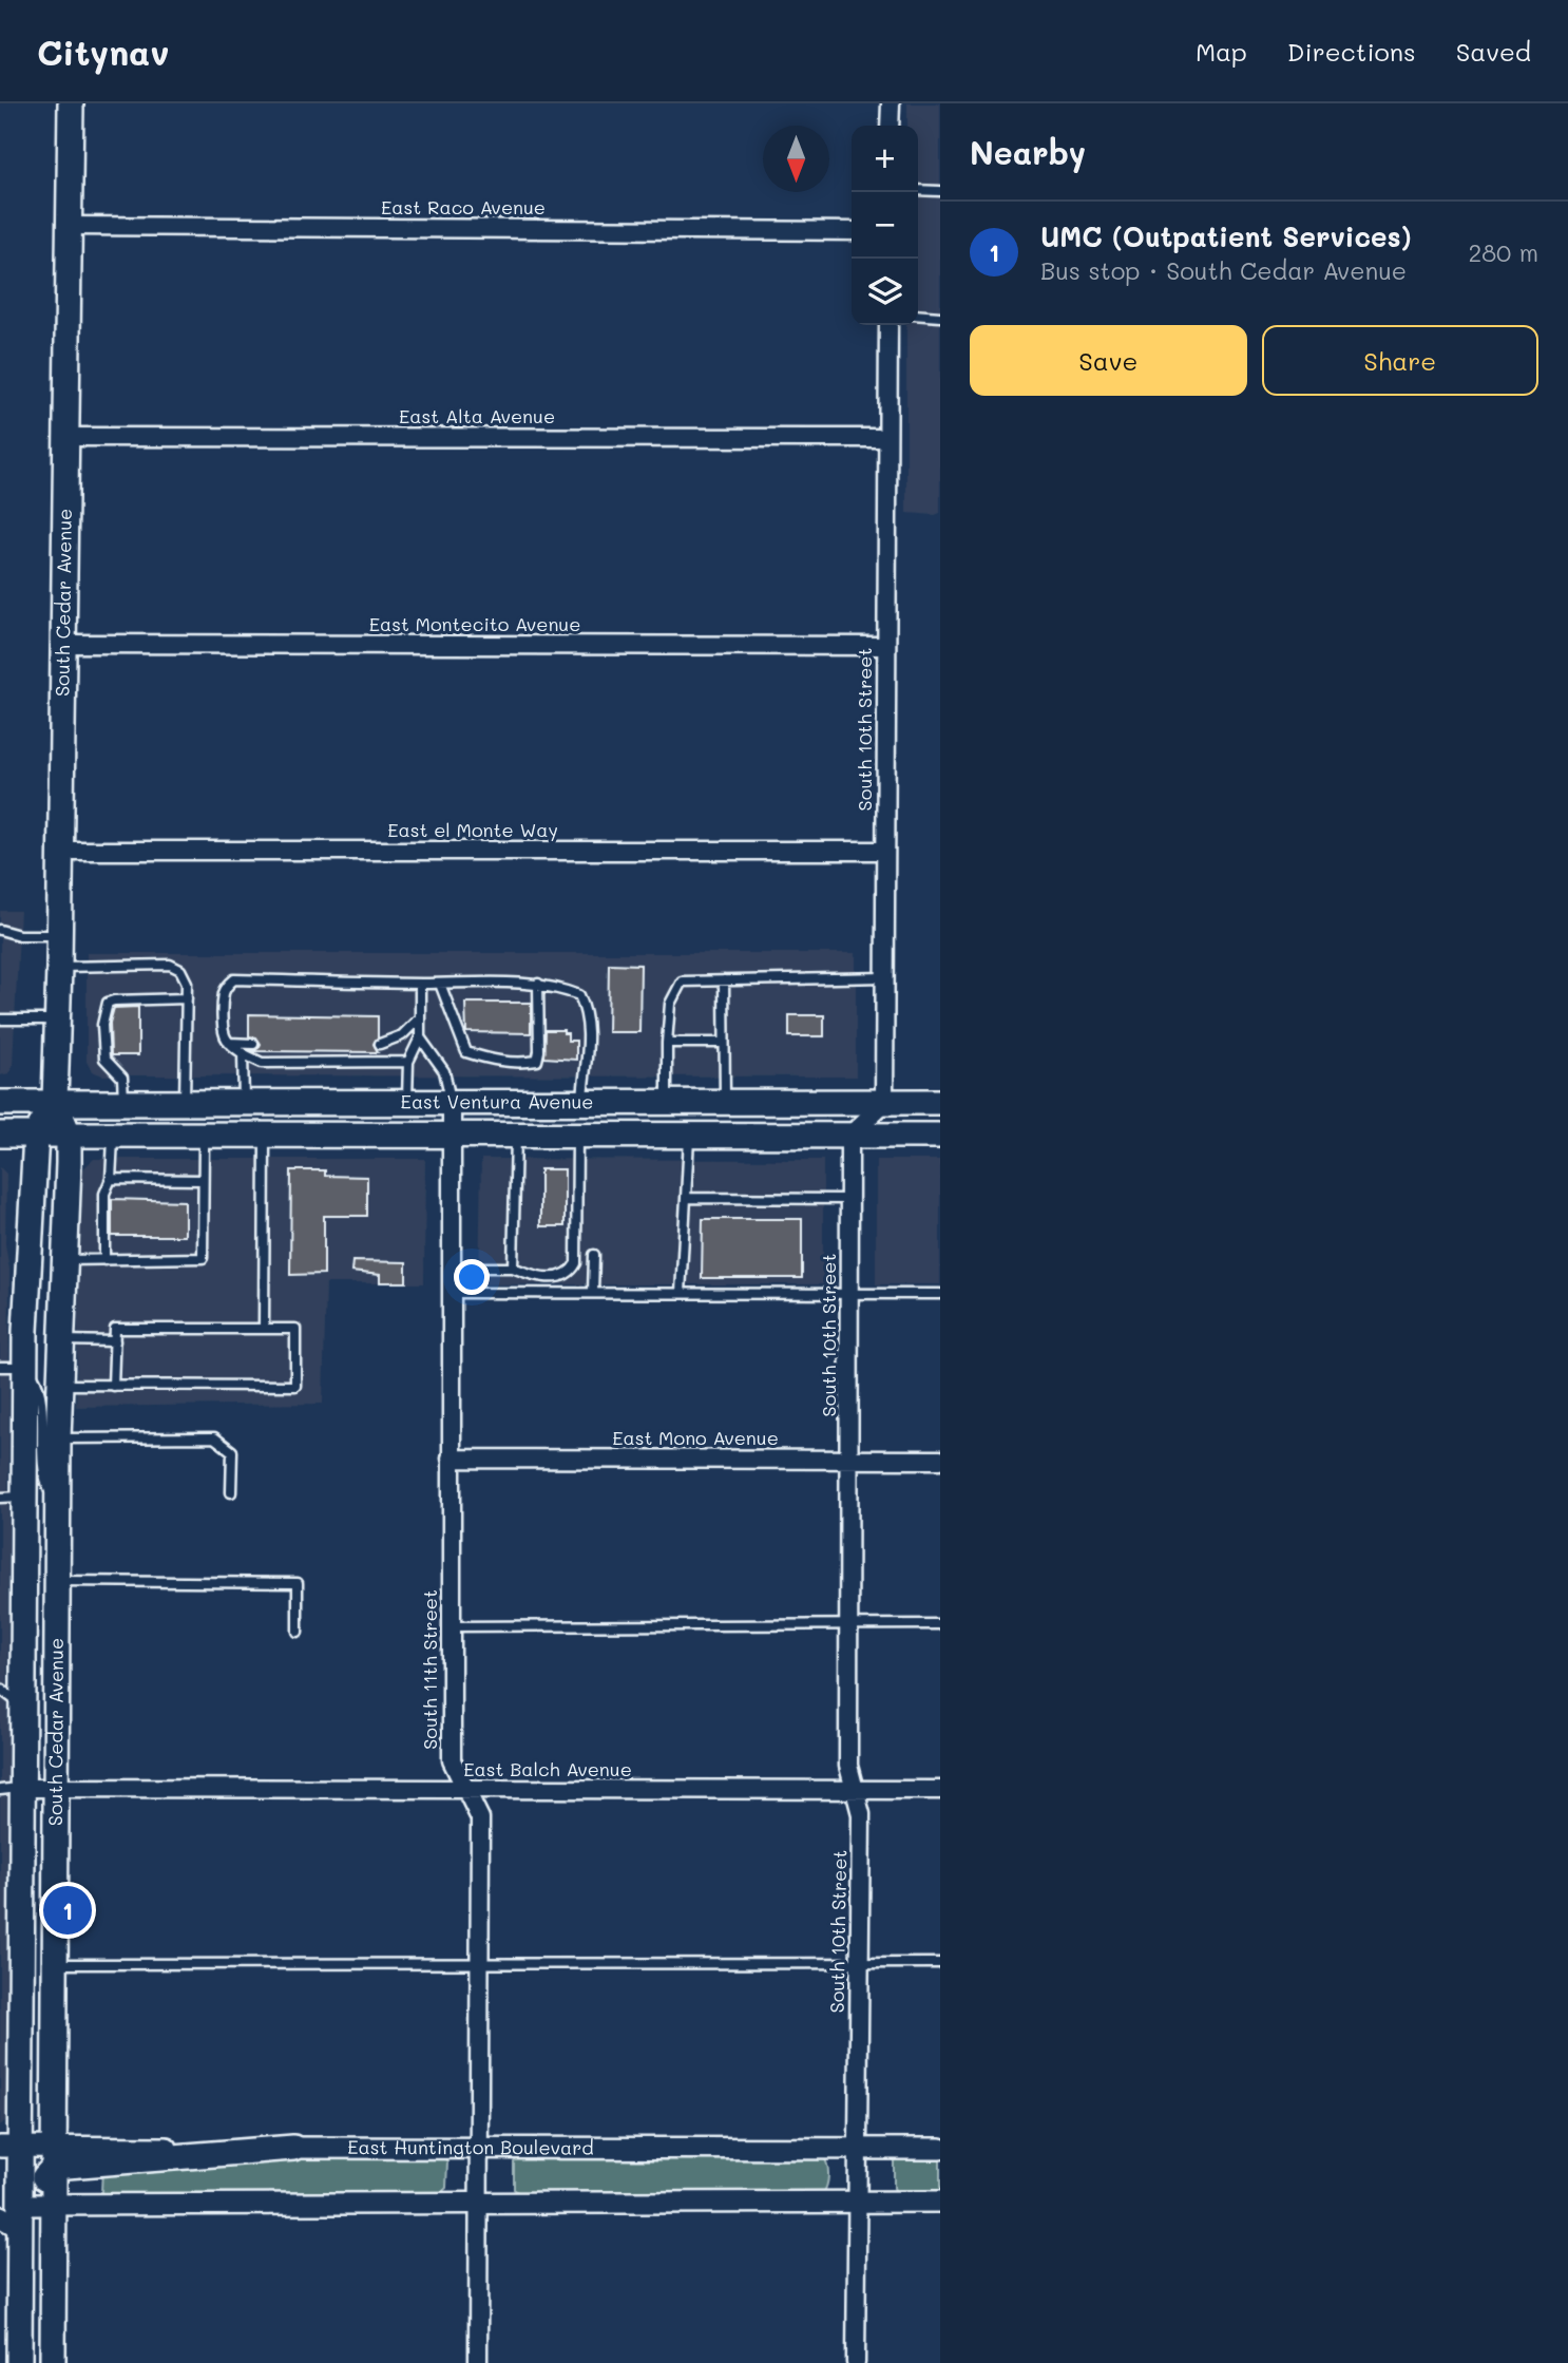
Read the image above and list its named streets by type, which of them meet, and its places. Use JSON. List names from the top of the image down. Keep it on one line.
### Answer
{"streets":{"main road":["South Cedar Avenue","East Ventura Avenue"],"street":["East Raco Avenue","East Alta Avenue","East Montecito Avenue","South 10th Street","East el Monte Way","East Mono Avenue","South 11th Street","East Balch Avenue","East Huntington Boulevard"]},"crossings":[["East Raco Avenue","South Cedar Avenue"],["East Alta Avenue","South Cedar Avenue"],["East Alta Avenue","South 10th Street"],["South Cedar Avenue","East Montecito Avenue"],["South Cedar Avenue","East el Monte Way"],["South Cedar Avenue","East Ventura Avenue"],["South Cedar Avenue","East Balch Avenue"],["East Montecito Avenue","South 10th Street"],["South 10th Street","East el Monte Way"],["South 10th Street","East Ventura Avenue"],["South 10th Street","East Mono Avenue"],["South 10th Street","East Balch Avenue"],["South 10th Street","East Huntington Boulevard"],["East Ventura Avenue","South 11th Street"],["East Mono Avenue","South 11th Street"],["South 11th Street","East Balch Avenue"],["South 11th Street","East Huntington Boulevard"]],"north":"bottom","page":{"header":"Citynav","nav":["Map","Directions","Saved"],"heading":"Nearby","map_buttons":["+","−"],"list":[{"mark":"1","name":"UMC (Outpatient Services)","note":"Bus stop · South Cedar Avenue","value":"280 m"}],"buttons":["Save","Share"],"pins":"1"}}
